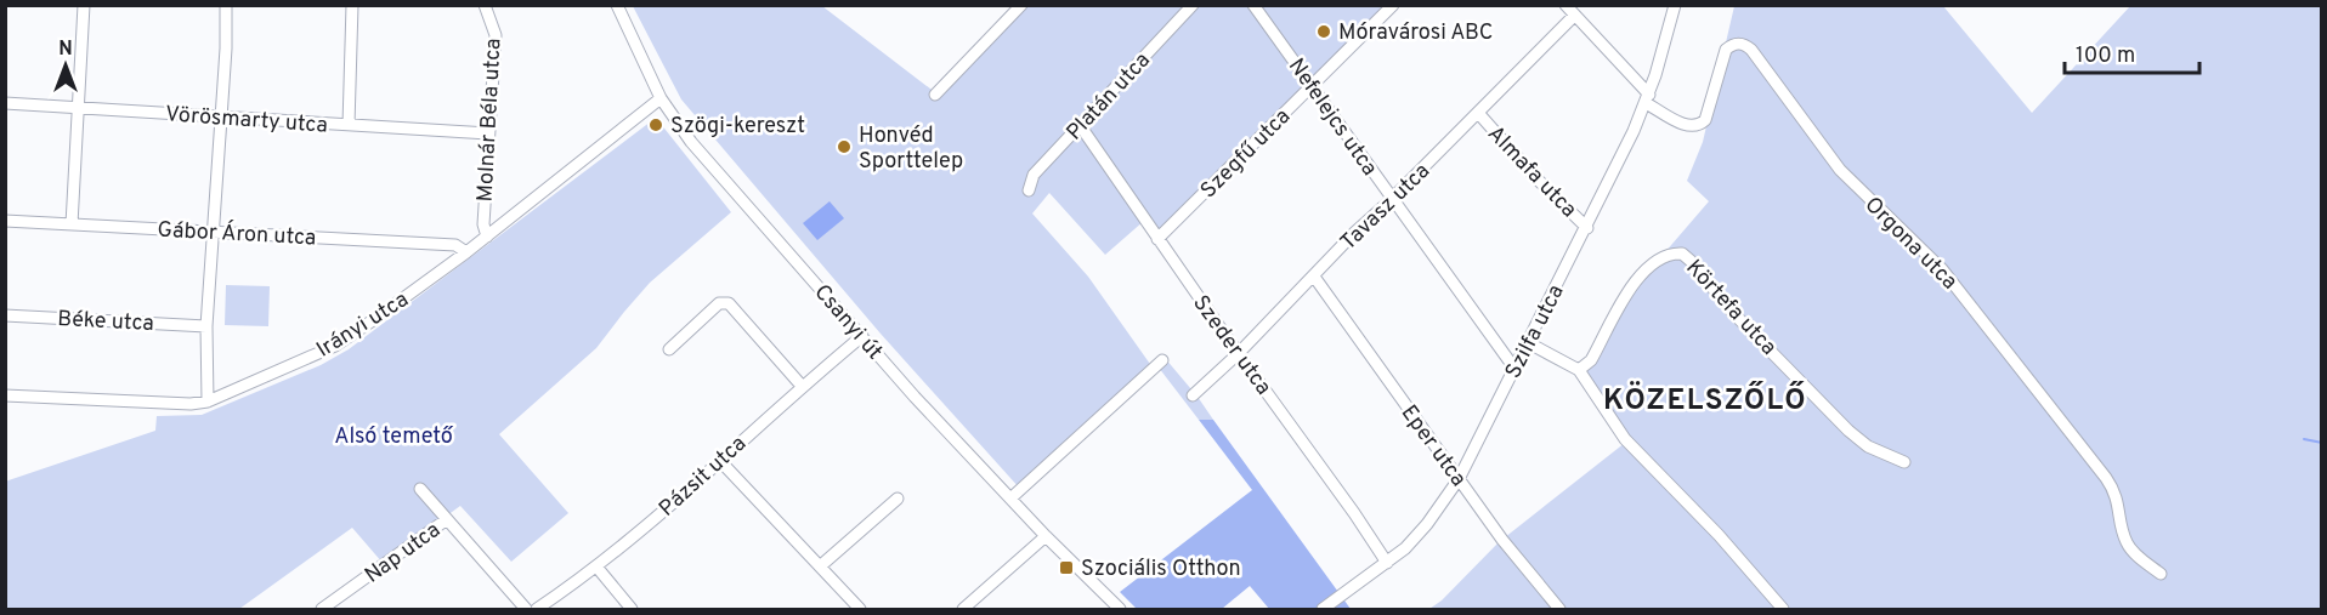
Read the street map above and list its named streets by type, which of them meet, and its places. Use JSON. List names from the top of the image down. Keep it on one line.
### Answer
{"streets":{"street":["Platán utca","Nefelejcs utca","Vörösmarty utca","Molnár Béla utca","Szegfű utca","Almafa utca","Tavasz utca","Gábor Áron utca","Orgona utca","Körtefa utca","Béke utca","Csanyi út","Irányi utca","Szilfa utca","Szeder utca","Eper utca","Pázsit utca","Nap utca"]},"crossings":[["Platán utca","Szeder utca"],["Nefelejcs utca","Szegfű utca"],["Nefelejcs utca","Tavasz utca"],["Nefelejcs utca","Szilfa utca"],["Vörösmarty utca","Molnár Béla utca"],["Molnár Béla utca","Irányi utca"],["Szegfű utca","Szeder utca"],["Almafa utca","Tavasz utca"],["Almafa utca","Szilfa utca"],["Tavasz utca","Orgona utca"],["Tavasz utca","Szeder utca"],["Tavasz utca","Eper utca"],["Gábor Áron utca","Irányi utca"],["Orgona utca","Szilfa utca"],["Csanyi út","Irányi utca"],["Csanyi út","Pázsit utca"],["Szilfa utca","Szeder utca"],["Szilfa utca","Eper utca"]],"districts":["KÖZELSZŐLŐ"],"parks":["Alsó temető"],"places":{"other":["Móravárosi ABC","Szögi-kereszt","Honvéd Sporttelep"],"transit":["Szociális Otthon"]},"scale_bar":"100 m","north":"top"}
